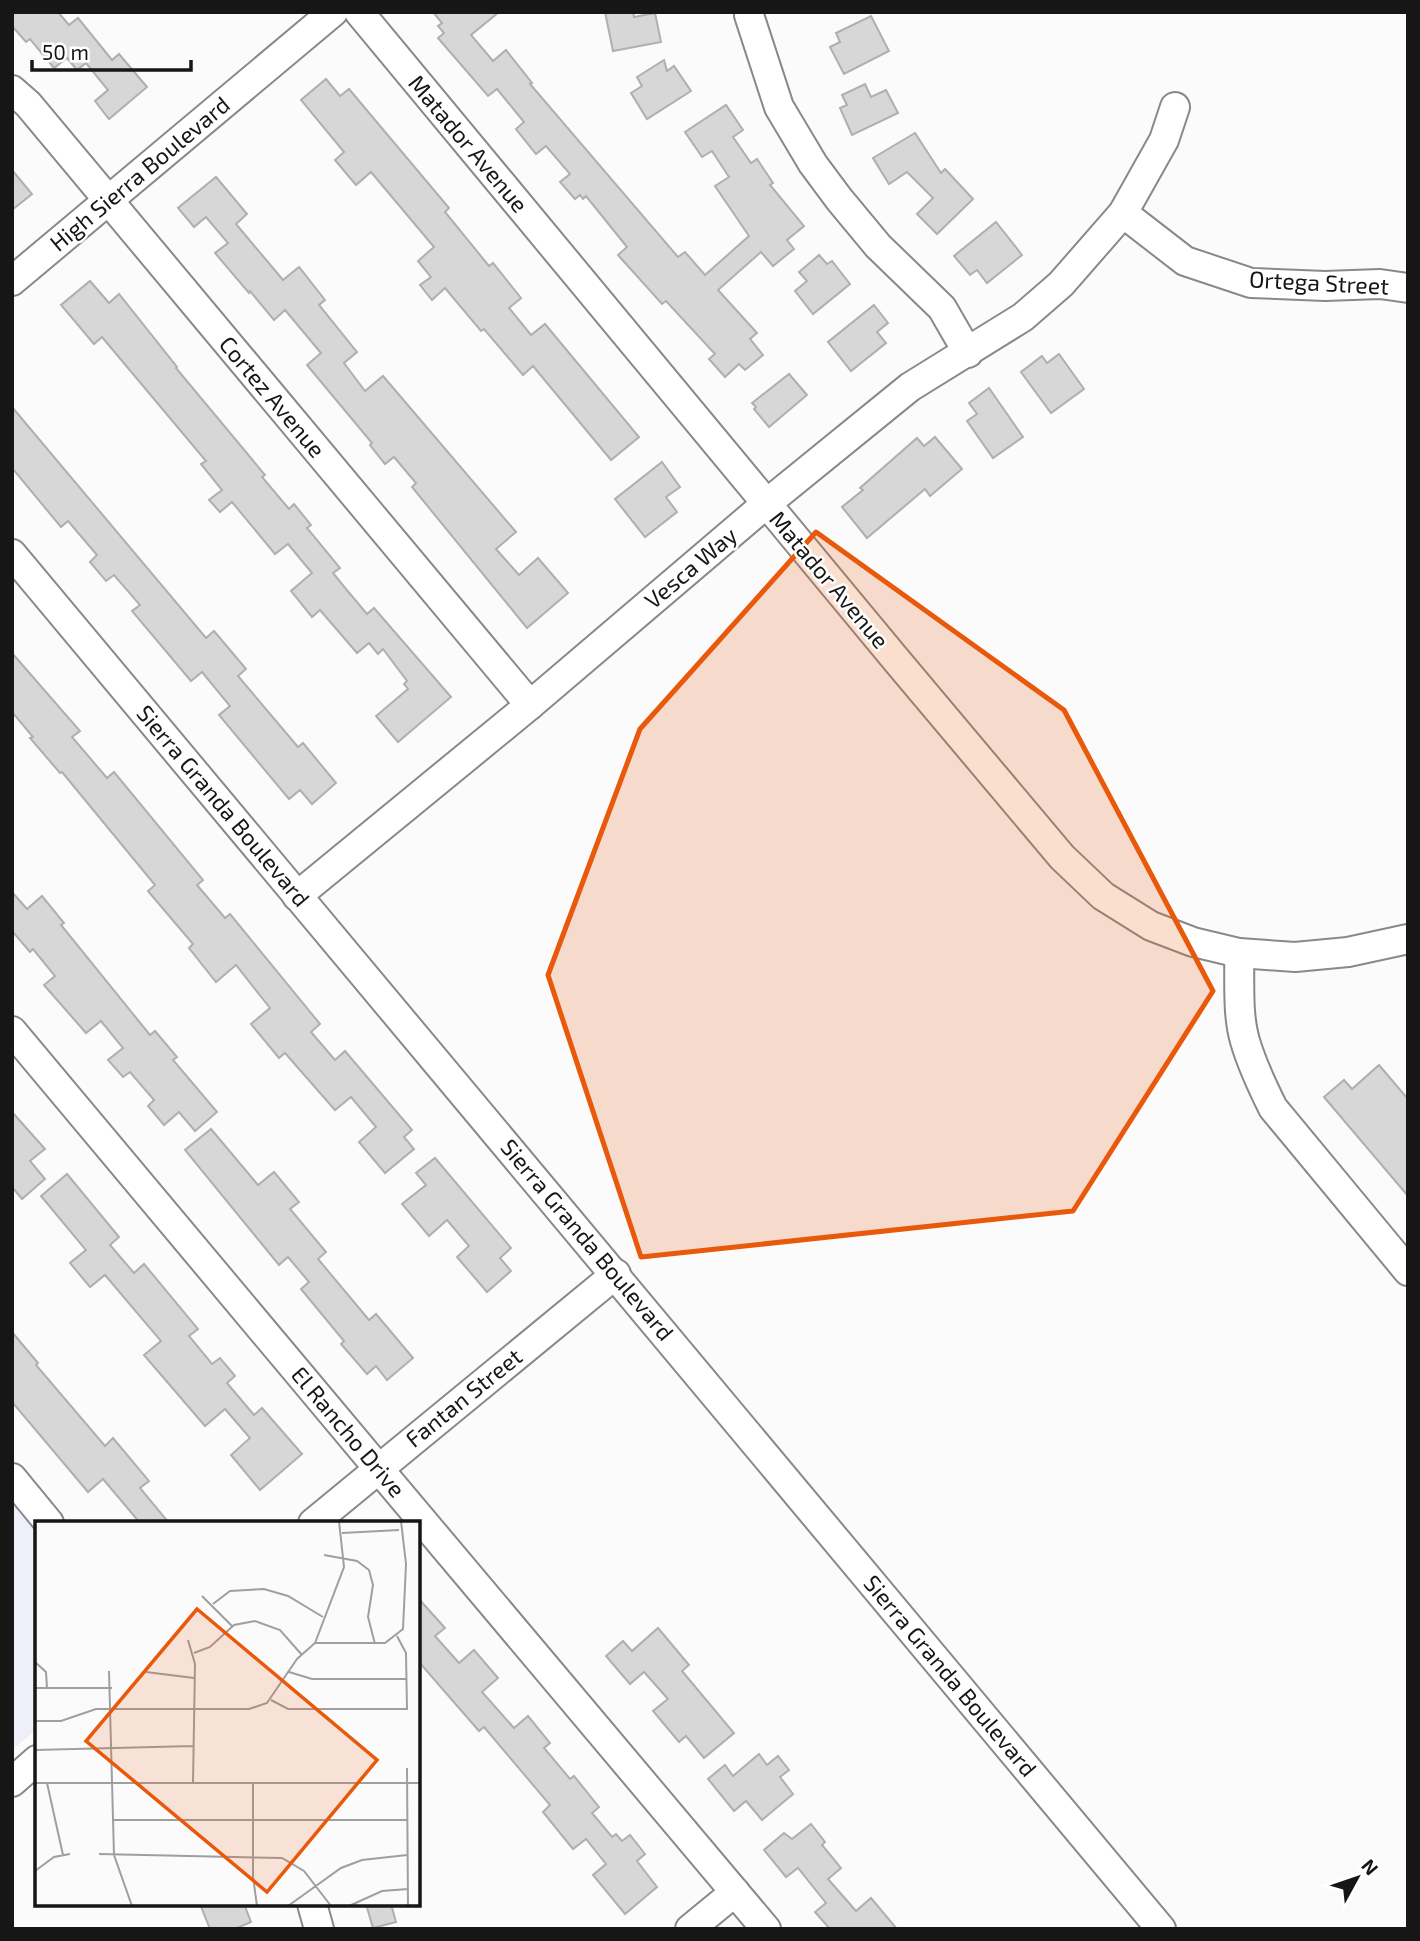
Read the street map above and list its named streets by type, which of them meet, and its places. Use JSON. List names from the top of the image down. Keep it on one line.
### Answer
{"streets":{"street":["Matador Avenue","High Sierra Boulevard","Ortega Street","Cortez Avenue","Vesca Way","Sierra Granda Boulevard","Fantan Street","El Rancho Drive"]},"crossings":[["Matador Avenue","Vesca Way"],["High Sierra Boulevard","Cortez Avenue"],["Ortega Street","Vesca Way"],["Cortez Avenue","Vesca Way"],["Vesca Way","Sierra Granda Boulevard"],["Sierra Granda Boulevard","Fantan Street"],["Fantan Street","El Rancho Drive"]],"scale_bar":"50 m","north":"top right"}
